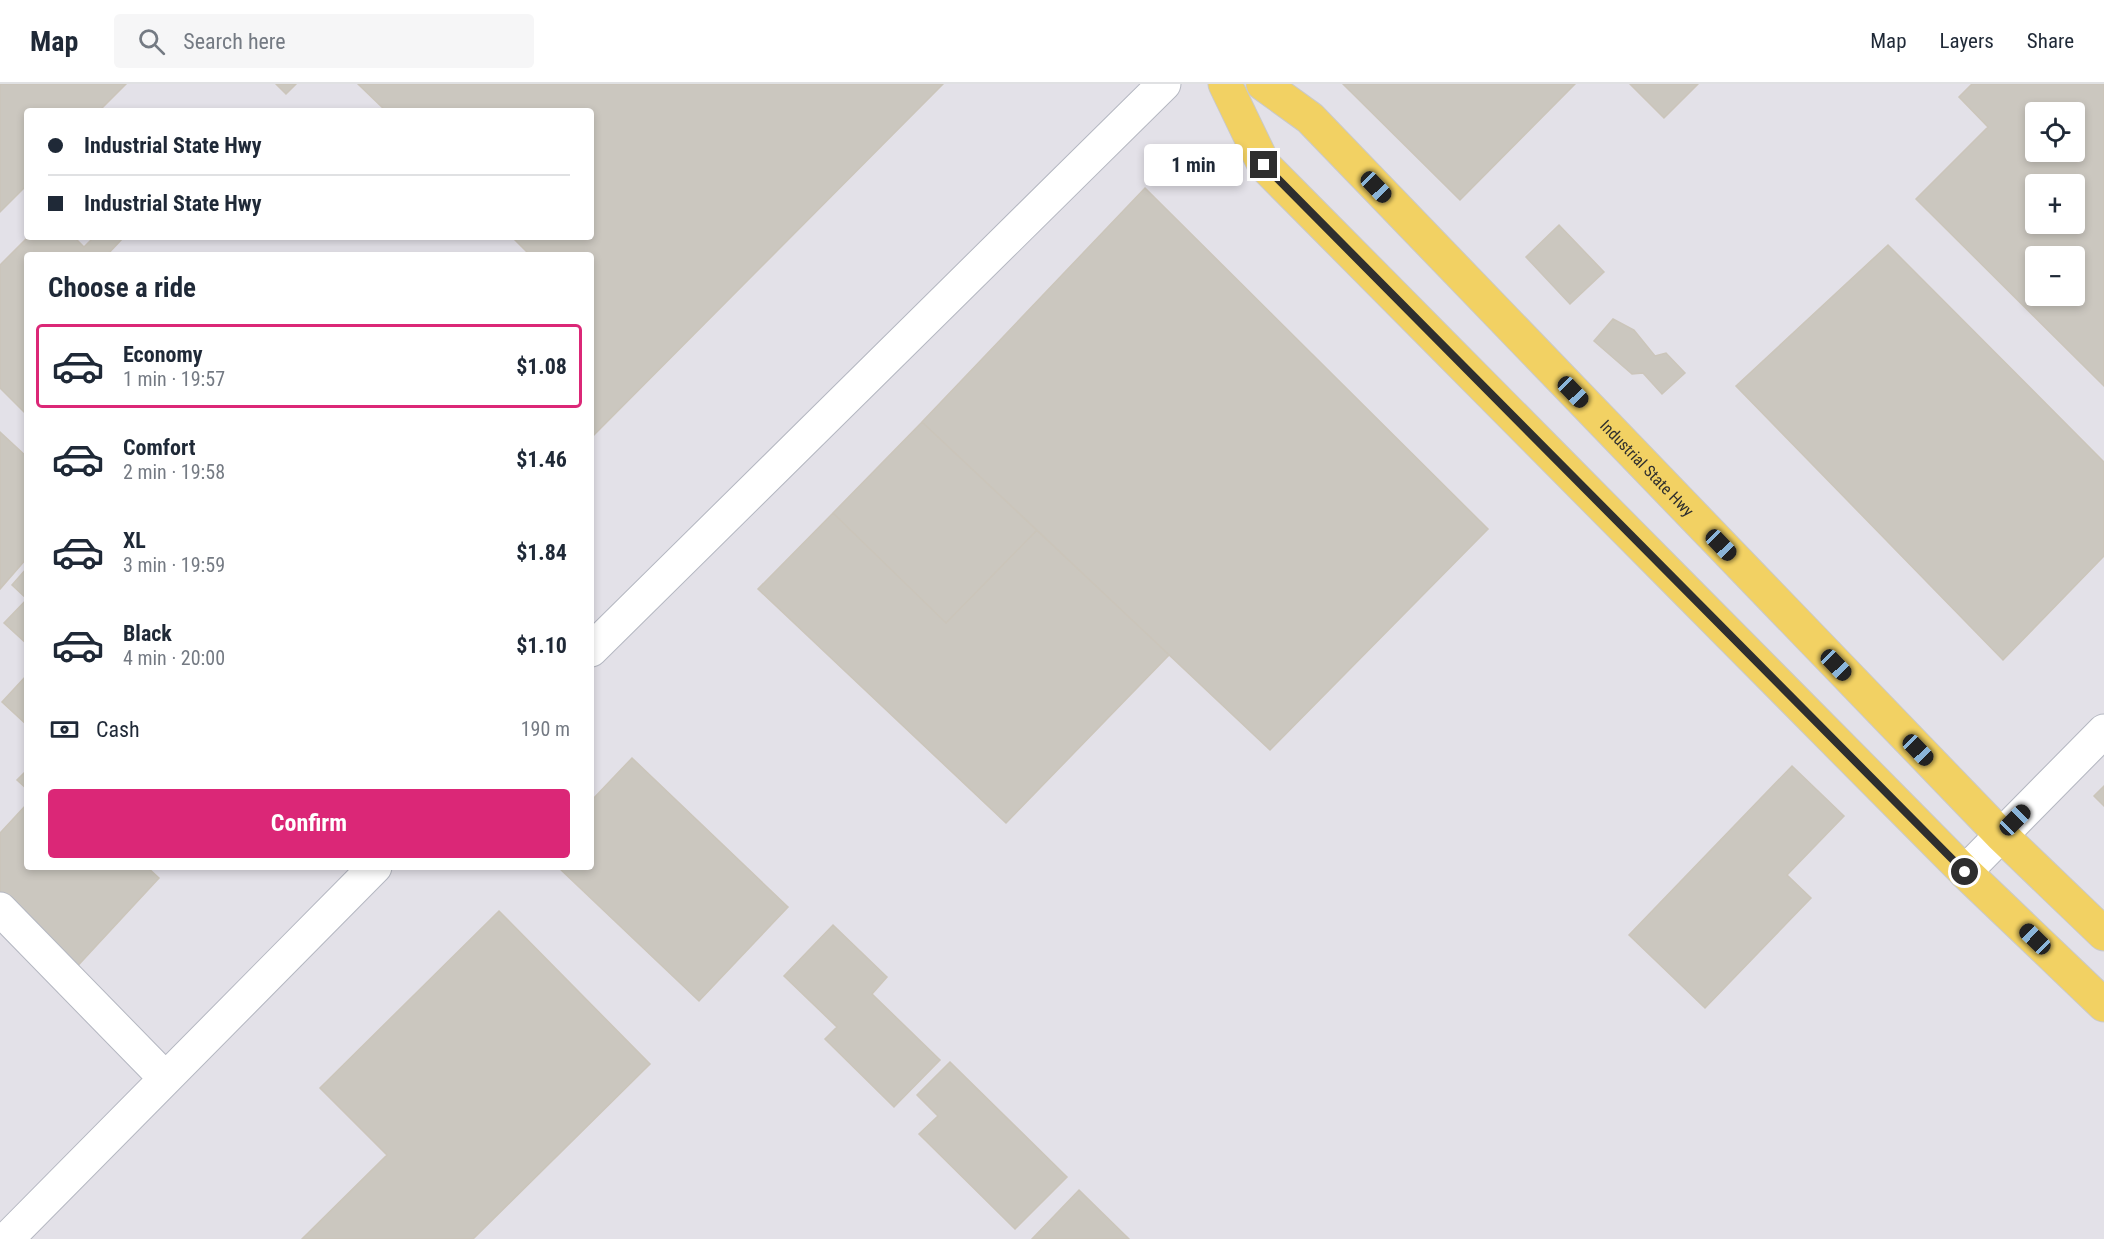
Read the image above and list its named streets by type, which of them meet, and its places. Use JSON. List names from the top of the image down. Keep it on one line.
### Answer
{"streets":{"main road":["Industrial State Hwy"]},"page":{"header":"Map","search":"Search here","nav":["Map","Layers","Share"],"map_buttons":["+","−"],"banner":["Industrial State Hwy","Industrial State Hwy"],"bubble":"1 min","heading":"Choose a ride","list":[{"name":"Economy","note":"1 min · 19:57","value":"$1.08"},{"name":"Comfort","note":"2 min · 19:58","value":"$1.46"},{"name":"XL","note":"3 min · 19:59","value":"$1.84"},{"name":"Black","note":"4 min · 20:00","value":"$1.10"}],"pay":["Cash","190 m"],"buttons":"Confirm"}}
